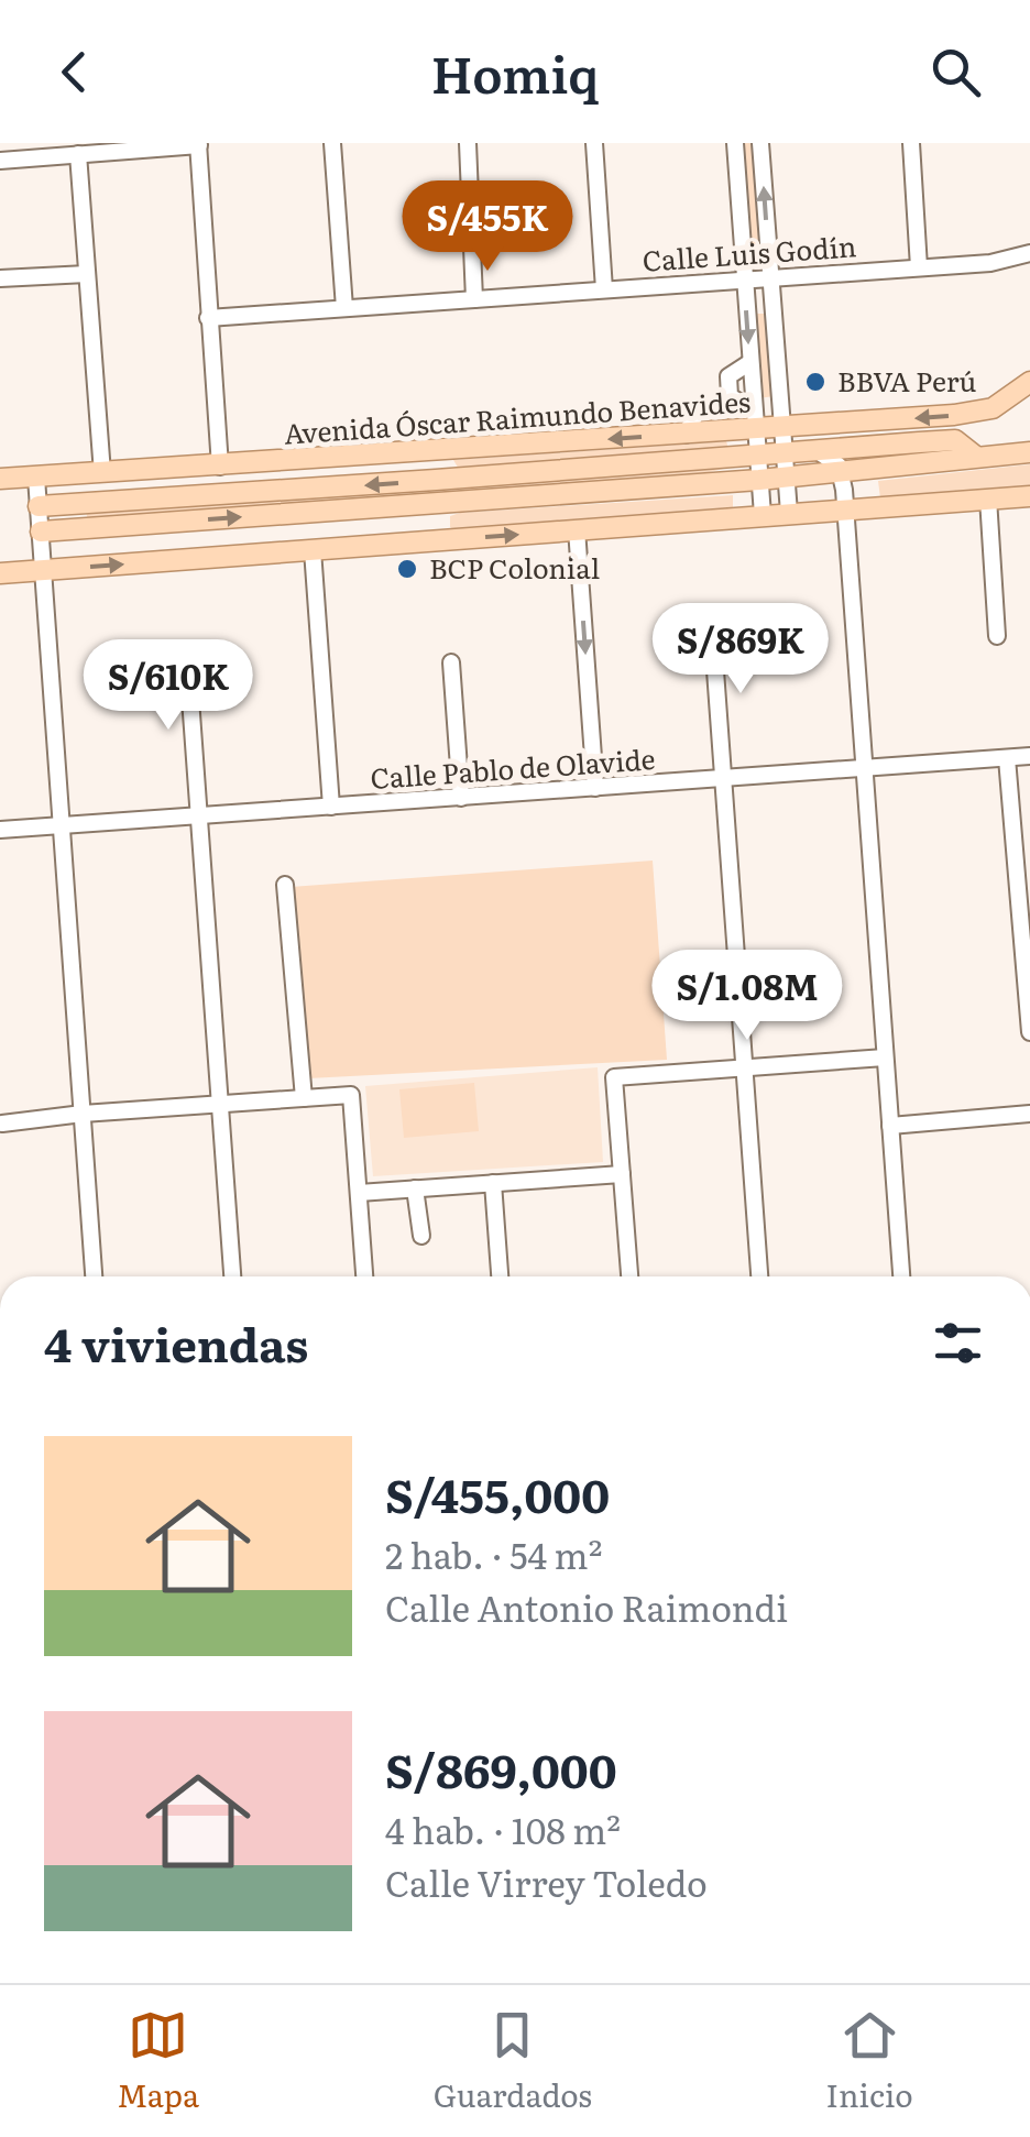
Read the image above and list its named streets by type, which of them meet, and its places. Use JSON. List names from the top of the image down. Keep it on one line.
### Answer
{"streets":{"main road":["Avenida Óscar Raimundo Benavides"],"street":["Calle Luis Godín","Calle Pablo de Olavide"]},"places":["BBVA Perú","BCP Colonial"],"page":{"header":"Homiq","price":["S/455K","S/869K","S/610K","S/1.08M"],"heading":"4 viviendas","list":[{"name":"S/455,000","note":"2 hab. · 54 m² · Calle Antonio Raimondi"},{"name":"S/869,000","note":"4 hab. · 108 m² · Calle Virrey Toledo"}],"tabs":["Mapa","Guardados","Inicio"]}}
